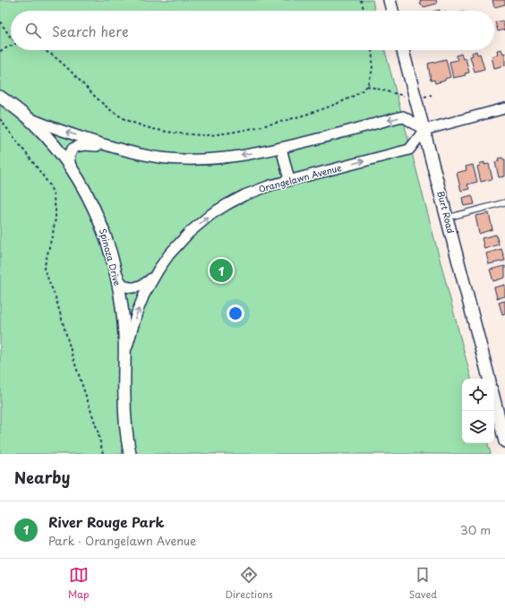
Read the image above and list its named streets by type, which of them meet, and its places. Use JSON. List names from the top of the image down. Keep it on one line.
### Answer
{"streets":{"street":["Orangelawn Avenue","Burt Road","Spinoza Drive"]},"crossings":[["Orangelawn Avenue","Burt Road"],["Orangelawn Avenue","Spinoza Drive"]],"one_way":["Orangelawn Avenue"],"page":{"search":"Search here","pins":"1","heading":"Nearby","list":[{"mark":"1","name":"River Rouge Park","note":"Park · Orangelawn Avenue","value":"30 m"}],"nav":["Map","Directions","Saved"]}}
